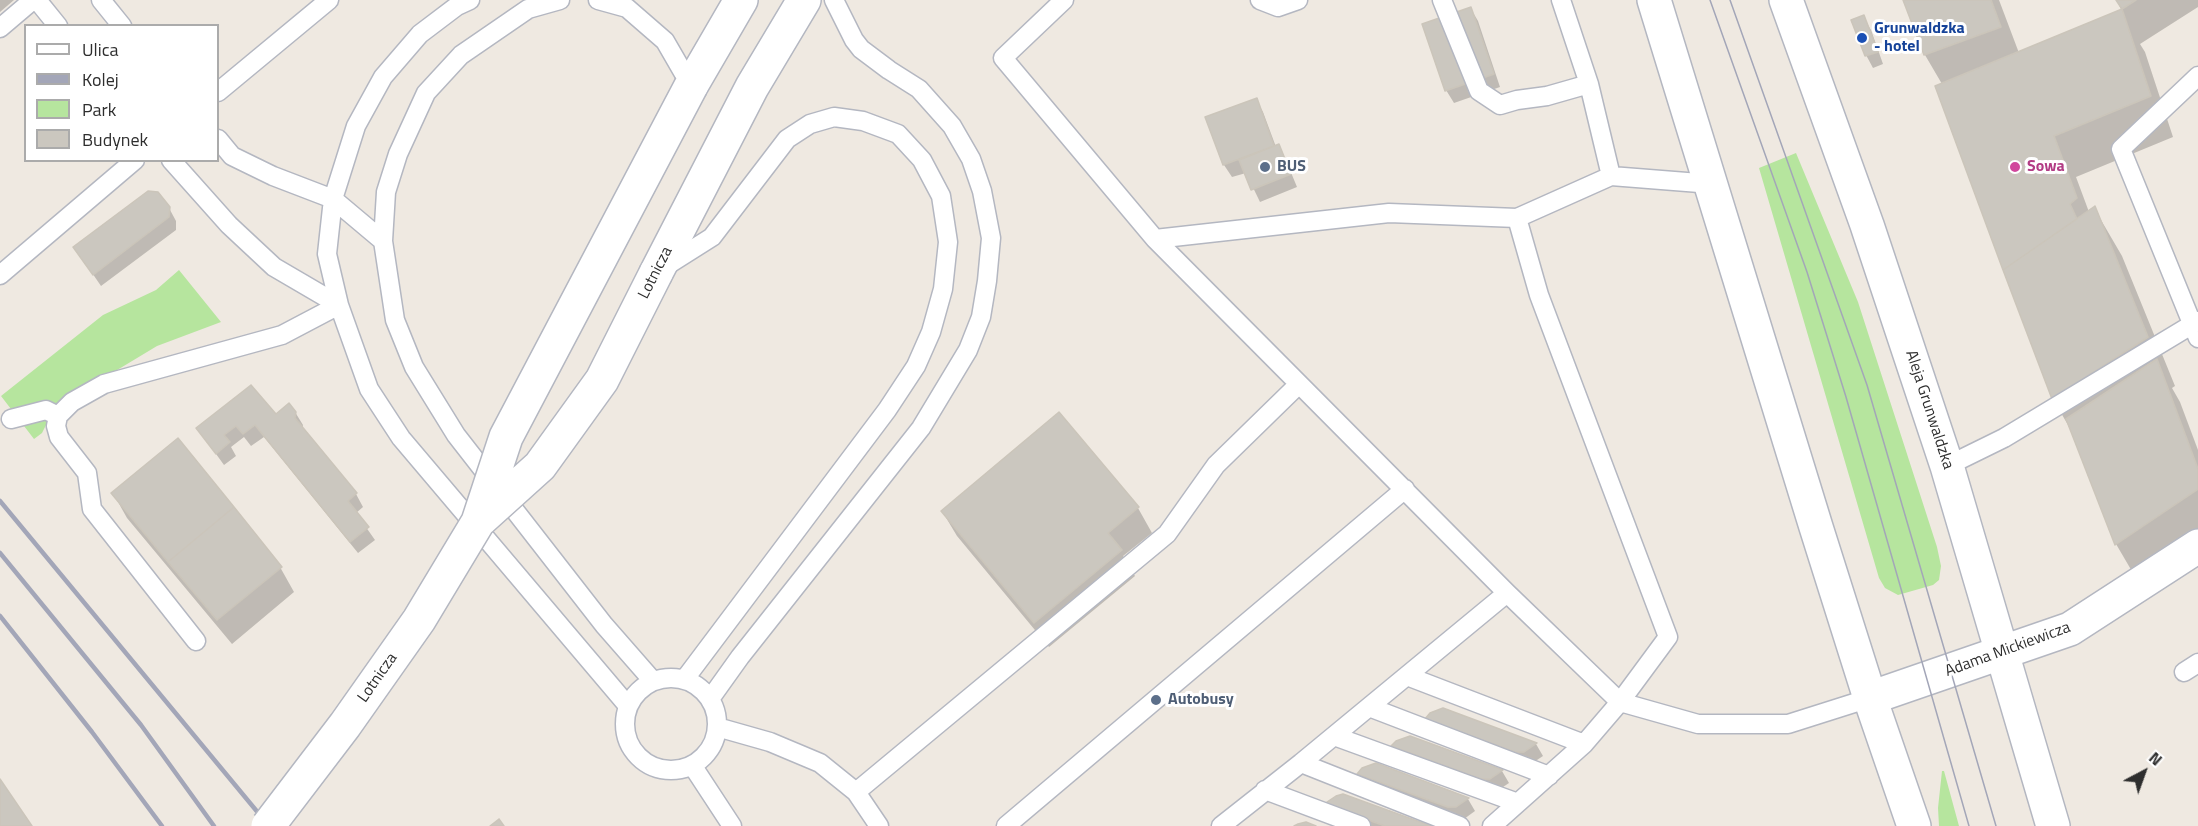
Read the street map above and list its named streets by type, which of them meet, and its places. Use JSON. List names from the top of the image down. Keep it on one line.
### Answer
{"streets":{"street":["Lotnicza","Aleja Grunwaldzka","Adama Mickiewicza"]},"crossings":[["Aleja Grunwaldzka","Adama Mickiewicza"]],"places":["Grunwaldzka - hotel","BUS","Sowa","Autobusy"],"legend":["Ulica","Kolej","Park","Budynek"],"north":"top right"}
